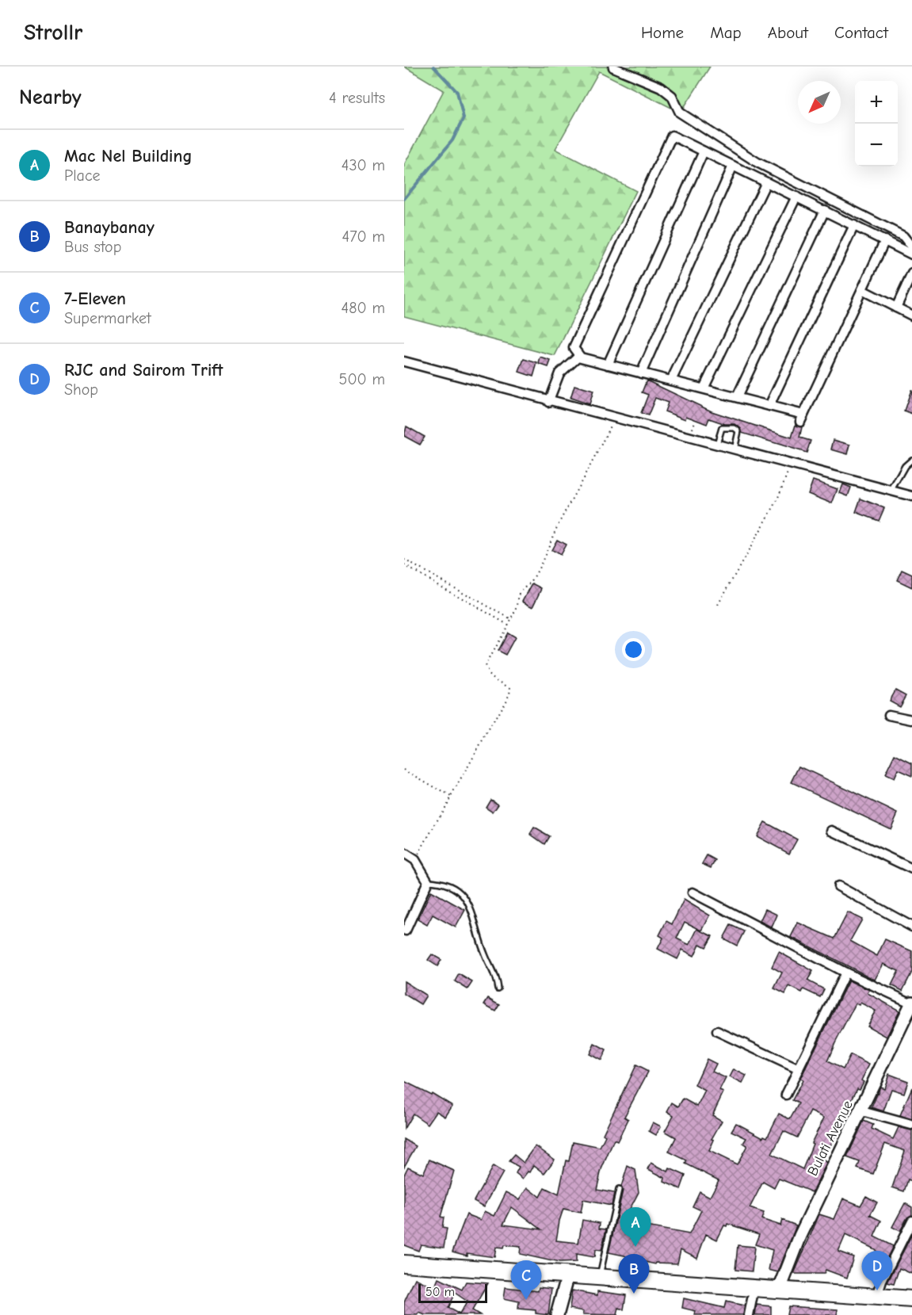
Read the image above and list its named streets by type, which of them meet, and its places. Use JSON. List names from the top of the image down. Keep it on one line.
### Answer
{"streets":{"street":["Bulati Avenue"]},"scale_bar":"50 m","north":"bottom left","page":{"header":"Strollr","nav":["Home","Map","About","Contact"],"heading":["Nearby","4 results"],"map_buttons":["+","−"],"list":[{"mark":"A","name":"Mac Nel Building","note":"Place","value":"430 m"},{"mark":"B","name":"Banaybanay","note":"Bus stop","value":"470 m"},{"mark":"C","name":"7-Eleven","note":"Supermarket","value":"480 m"},{"mark":"D","name":"RJC and Sairom Trift","note":"Shop","value":"500 m"}],"pins":["A","D","B","C"],"scale":"50 m"}}
